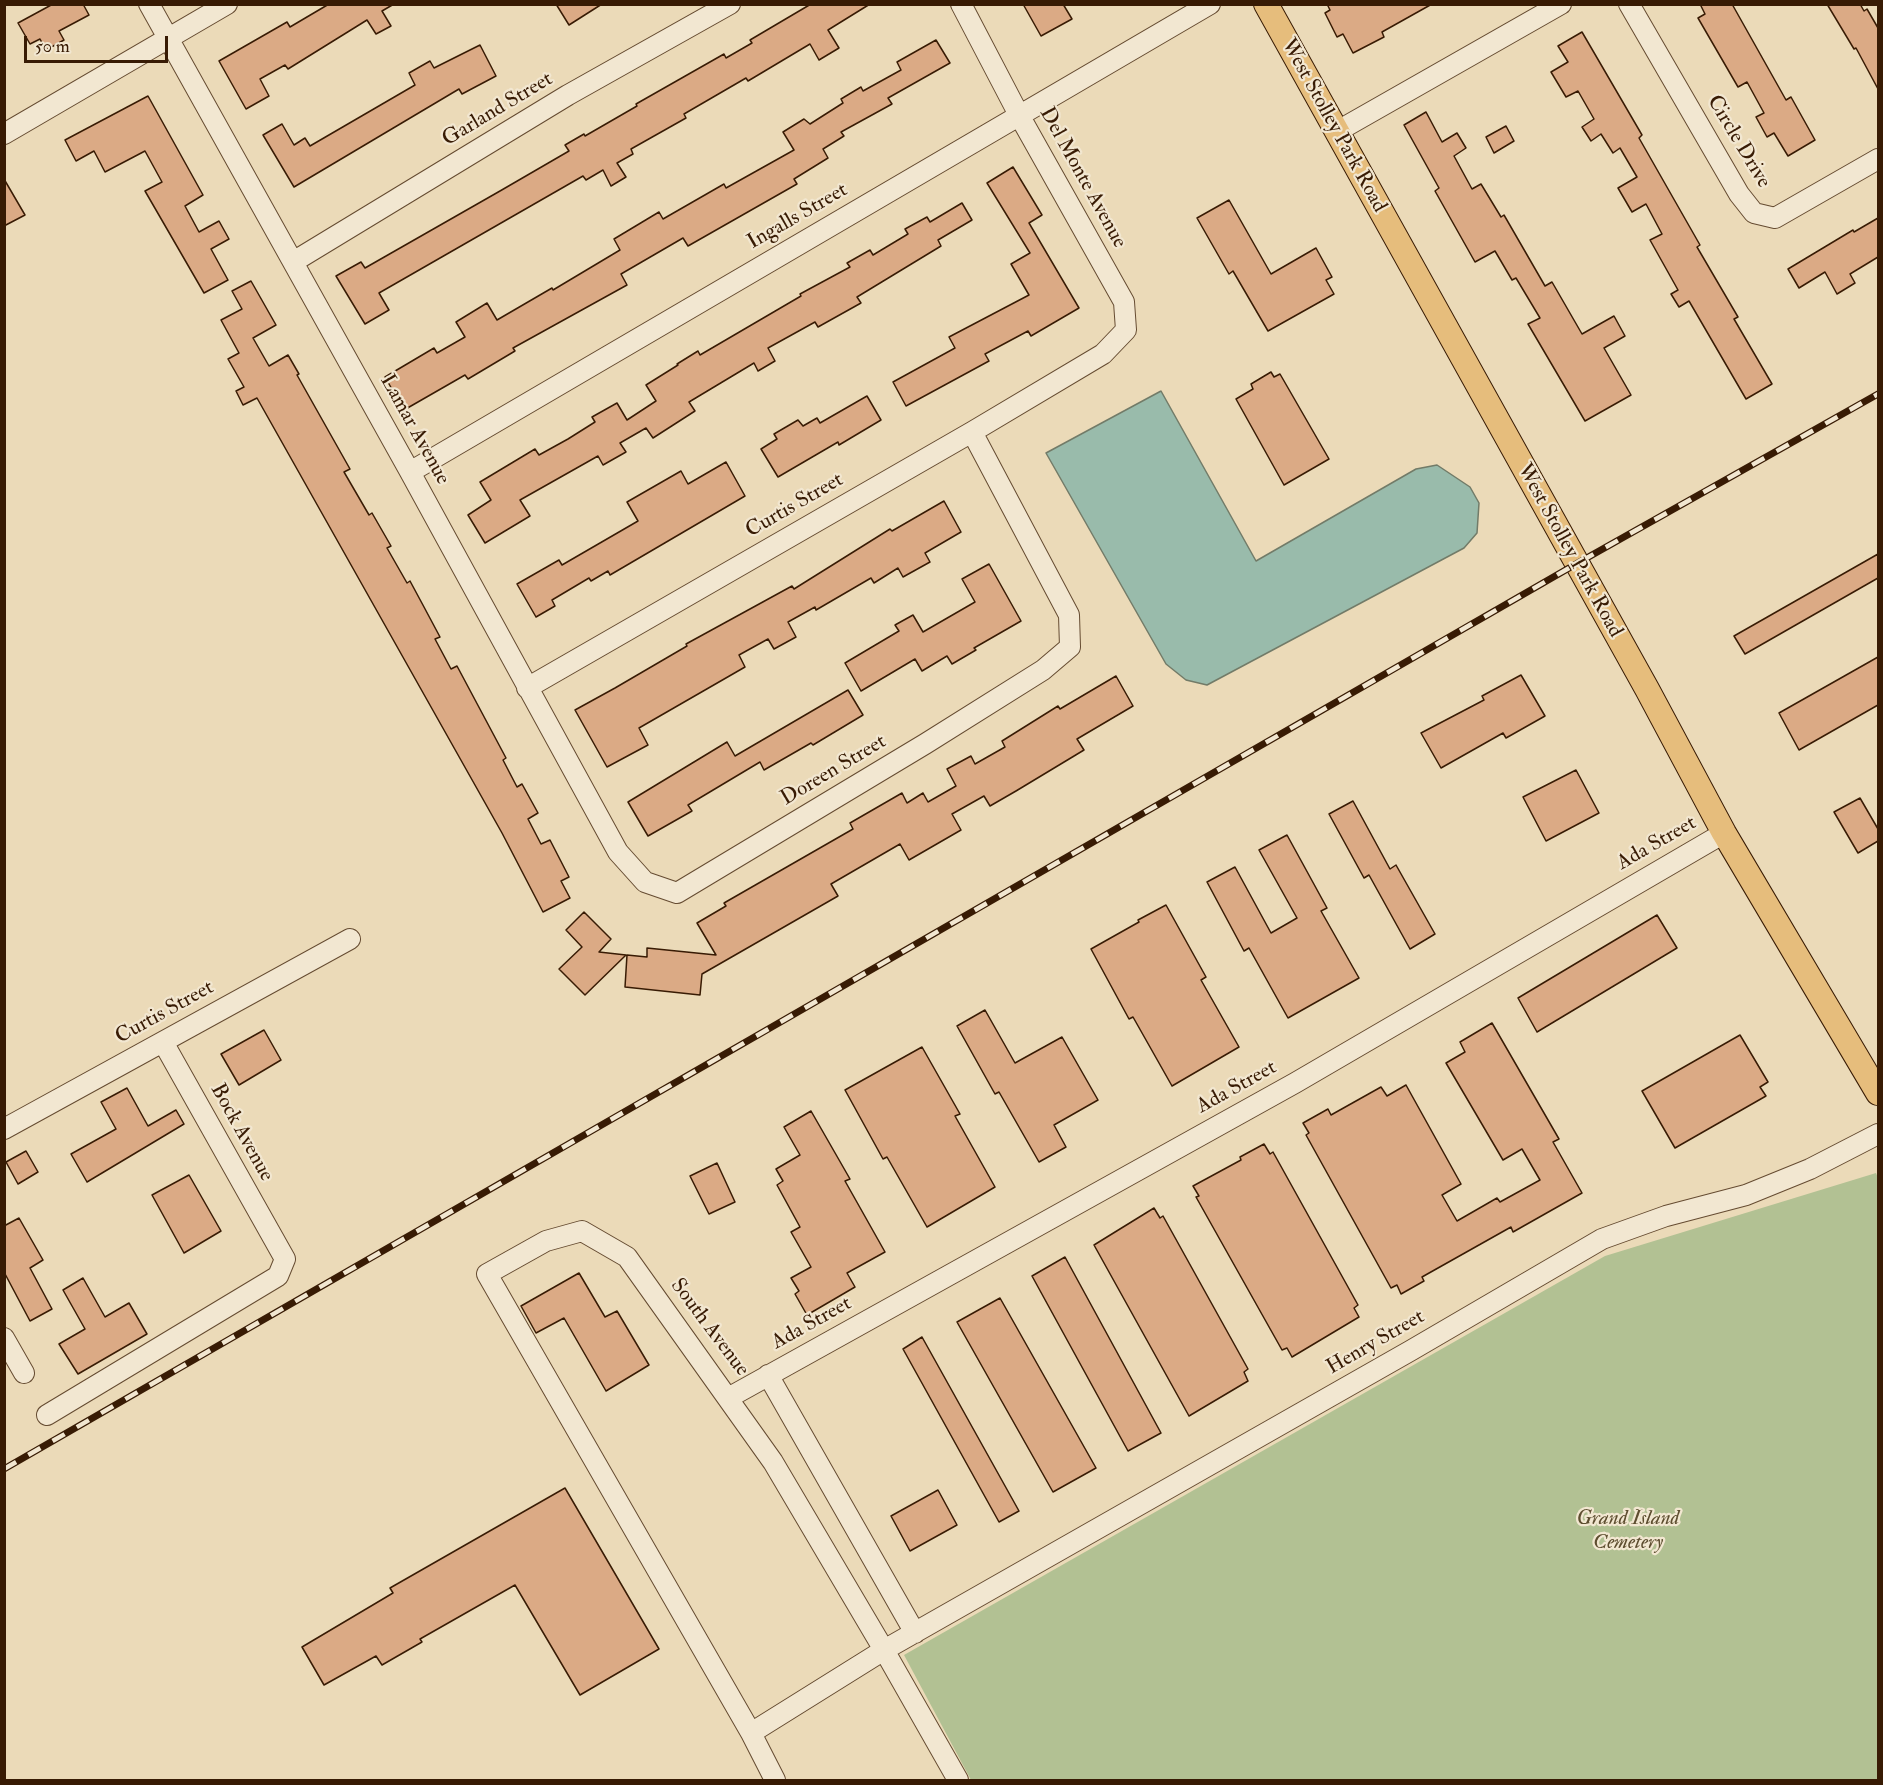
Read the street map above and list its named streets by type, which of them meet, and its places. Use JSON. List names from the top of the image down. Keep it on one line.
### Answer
{"streets":{"main road":["West Stolley Park Road"],"street":["Garland Street","Circle Drive","Del Monte Avenue","Ingalls Street","Lamar Avenue","Curtis Street","Doreen Street","Ada Street","Bock Avenue","South Avenue","Henry Street"]},"crossings":[["Garland Street","Lamar Avenue"],["West Stolley Park Road","Ada Street"],["Del Monte Avenue","Ingalls Street"],["Del Monte Avenue","Curtis Street"],["Ingalls Street","Lamar Avenue"],["Lamar Avenue","Curtis Street"],["Lamar Avenue","Doreen Street"],["Curtis Street","Doreen Street"],["Curtis Street","Bock Avenue"],["Ada Street","South Avenue"],["South Avenue","Henry Street"]],"parks":["Grand Island Cemetery"],"scale_bar":"50 m"}
